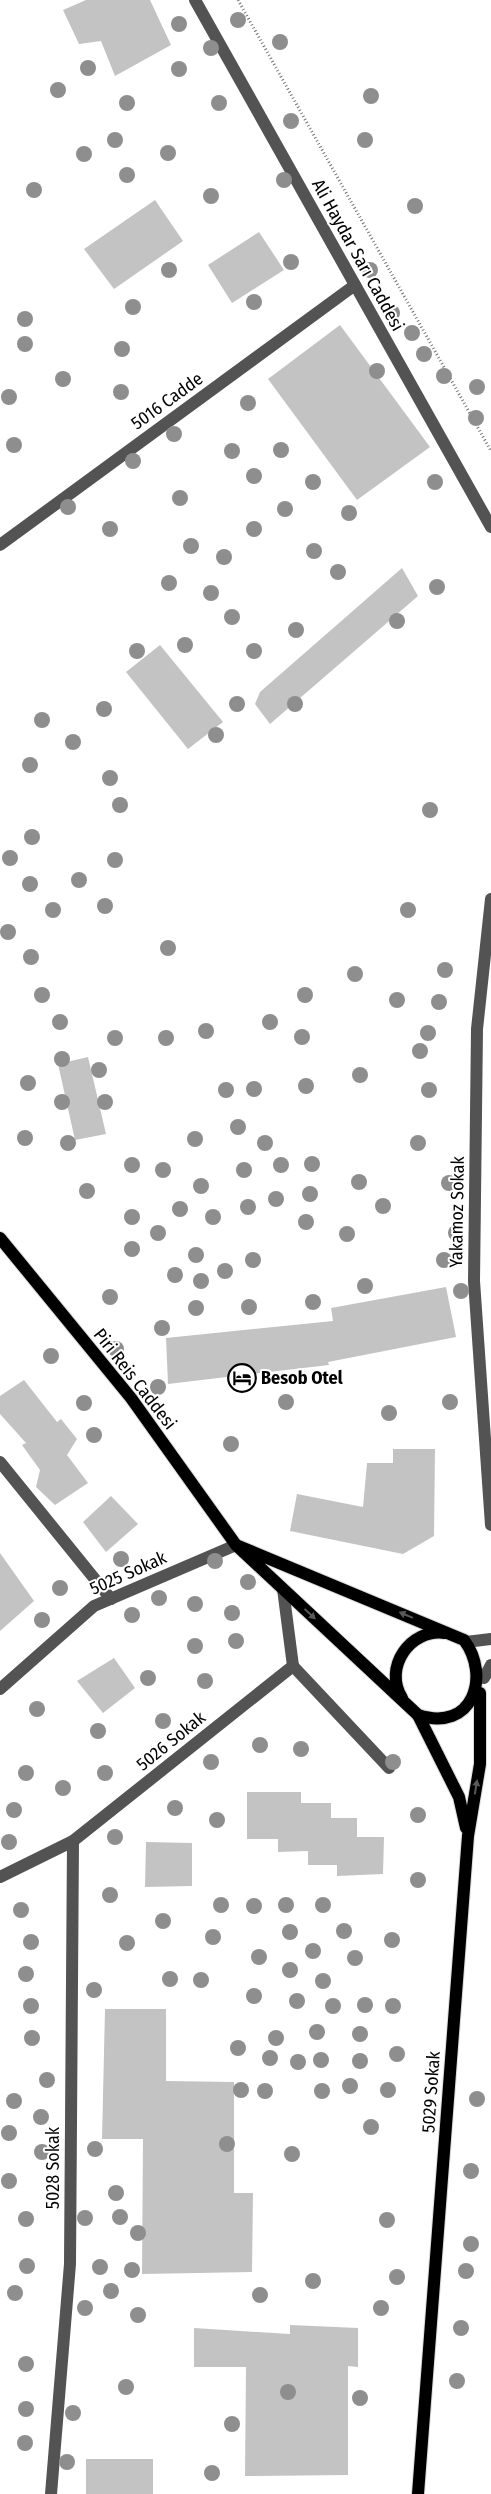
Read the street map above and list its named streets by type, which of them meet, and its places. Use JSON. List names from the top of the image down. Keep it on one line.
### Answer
{"streets":{"main road":["Piri Reis Caddesi","5029 Sokak"],"street":["Ali Haydar Sarı Caddesi","5016 Cadde","Yakamoz Sokak","5025 Sokak","5026 Sokak","5028 Sokak"]},"crossings":[["Ali Haydar Sarı Caddesi","5016 Cadde"],["Piri Reis Caddesi","5025 Sokak"],["Piri Reis Caddesi","5029 Sokak"],["5026 Sokak","5028 Sokak"]],"places":{"hotel":["Besob Otel"]}}
